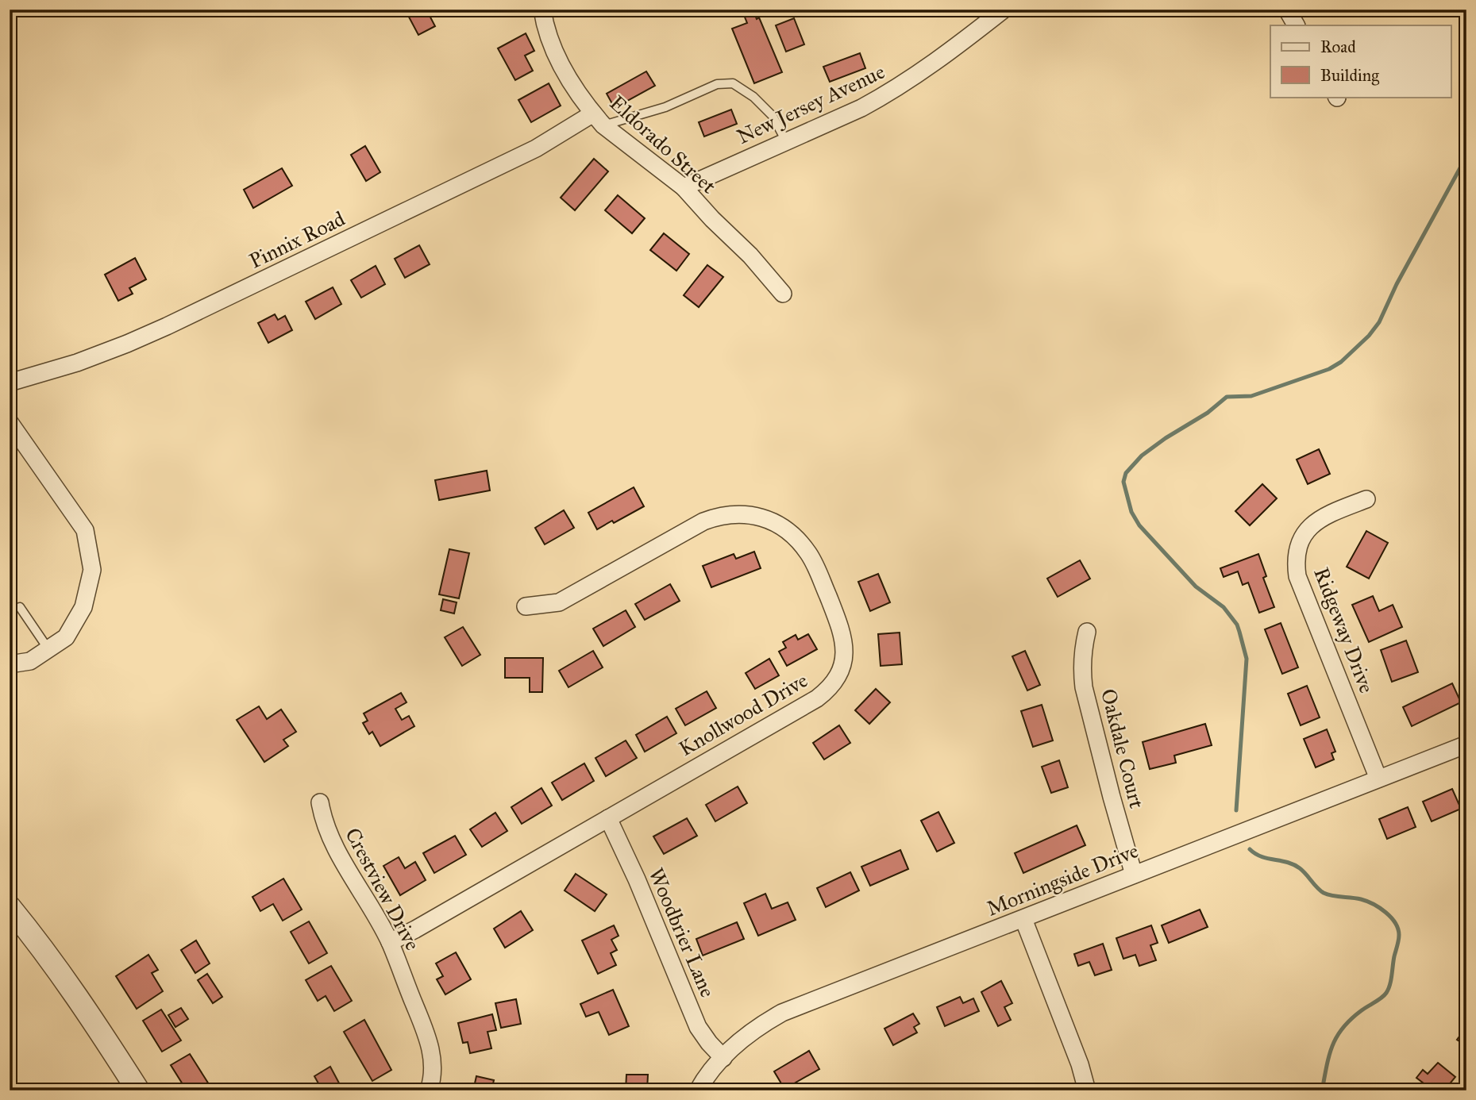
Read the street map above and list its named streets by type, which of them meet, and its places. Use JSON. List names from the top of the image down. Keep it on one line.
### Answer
{"streets":{"street":["New Jersey Avenue","Eldorado Street","Pinnix Road","Ridgeway Drive","Knollwood Drive","Oakdale Court","Morningside Drive","Crestview Drive","Woodbrier Lane"]},"crossings":[["New Jersey Avenue","Eldorado Street"],["Eldorado Street","Pinnix Road"],["Ridgeway Drive","Morningside Drive"],["Knollwood Drive","Crestview Drive"],["Knollwood Drive","Woodbrier Lane"],["Oakdale Court","Morningside Drive"],["Morningside Drive","Woodbrier Lane"]],"legend":["Road","Building"]}
